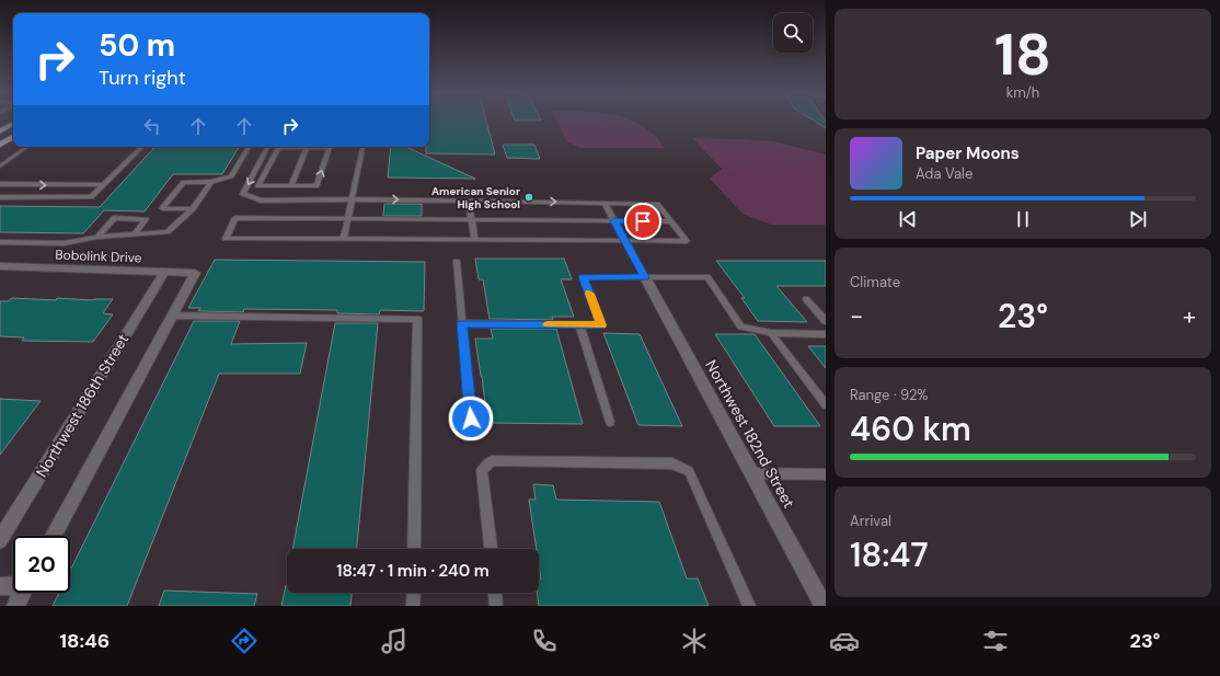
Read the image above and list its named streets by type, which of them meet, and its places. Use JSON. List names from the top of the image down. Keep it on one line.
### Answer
{"streets":{"street":["Bobolink Drive","Northwest 186th Street","Northwest 182nd Street"]},"crossings":[["Bobolink Drive","Northwest 186th Street"]],"places":["American Senior High School"],"page":{"tile":[["18","km/h"],"Climate",["Range · 92%","460 km"],["Arrival","18:47"]],"turn":["50 m","Turn right"],"song":["Paper Moons","Ada Vale"],"heat":["−","23°","+"],"limit":"20","trip":"18:47 · 1 min · 240 m","tabs":["18:46","23°"]}}
